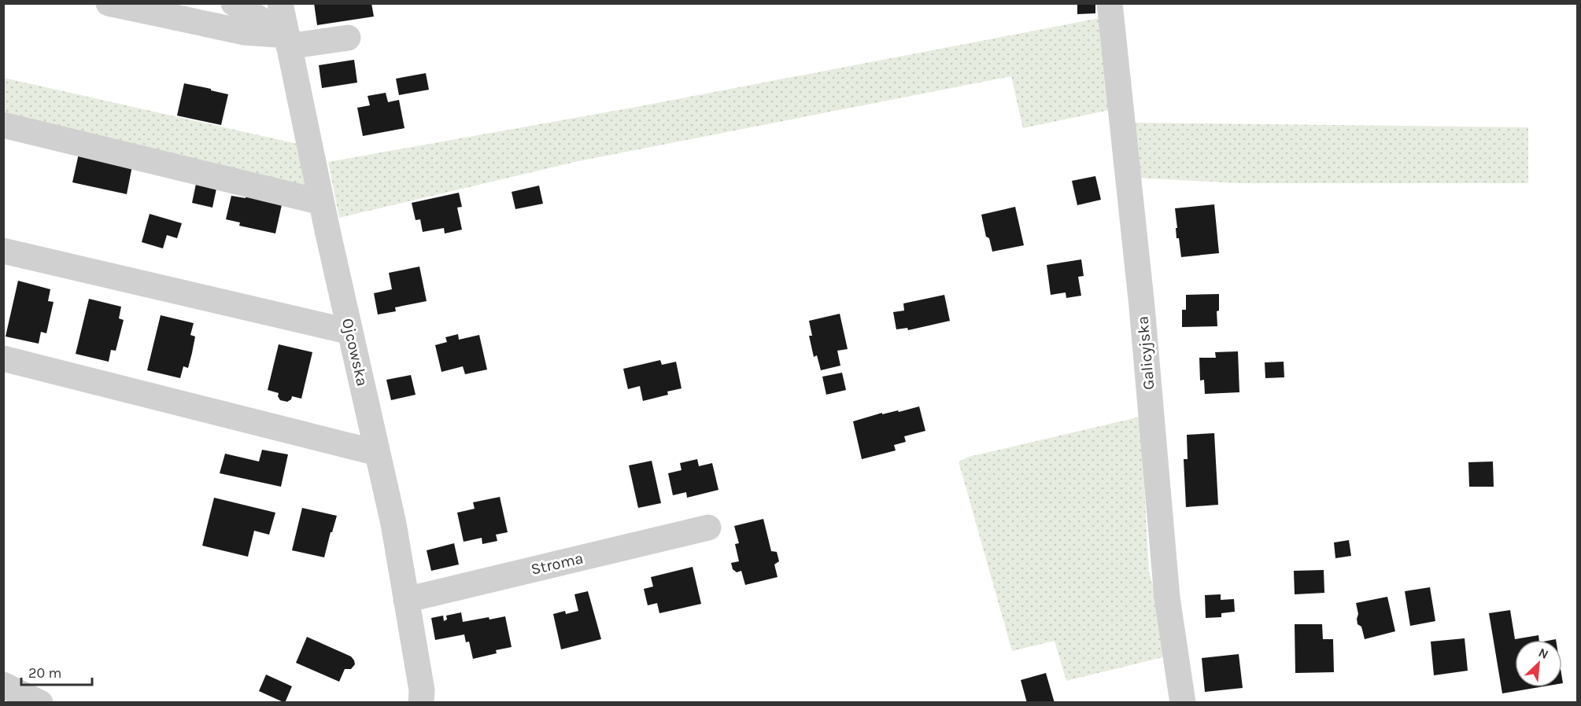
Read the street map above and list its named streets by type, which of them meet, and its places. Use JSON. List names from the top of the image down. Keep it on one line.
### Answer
{"streets":{"street":["Ojcowska","Galicyjska","Stroma"]},"crossings":[["Ojcowska","Stroma"]],"scale_bar":"20 m","north":"top right"}
